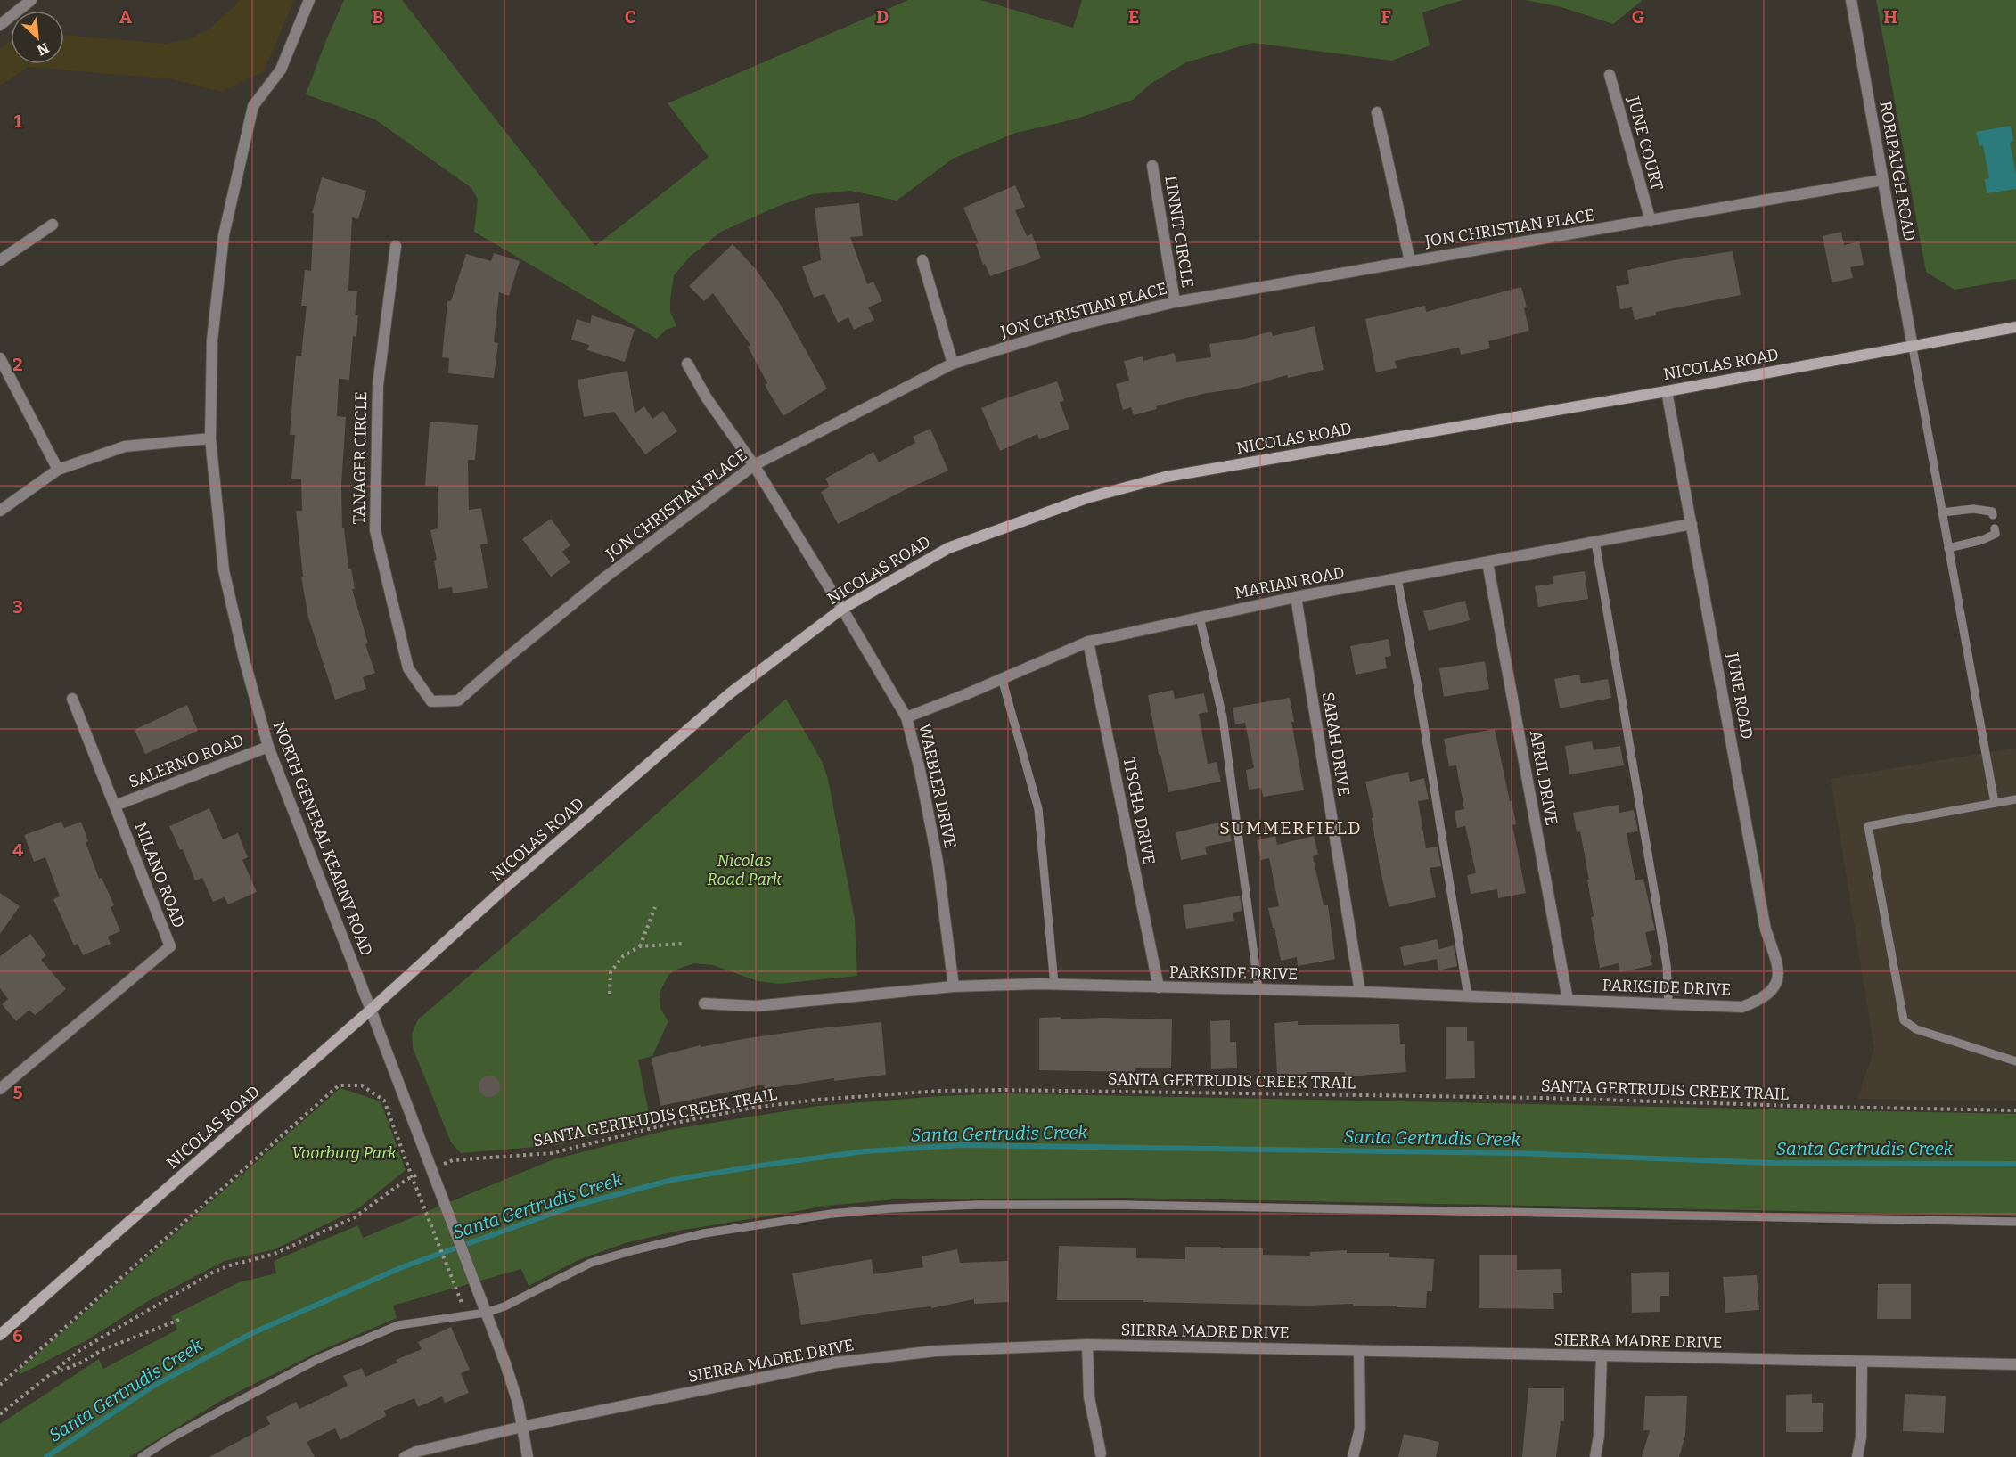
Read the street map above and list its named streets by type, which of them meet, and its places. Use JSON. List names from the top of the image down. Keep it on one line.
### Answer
{"streets":{"main road":["NICOLAS ROAD"],"street":["JUNE COURT","RORIPAUGH ROAD","JON CHRISTIAN PLACE","LINNIT CIRCLE","TANAGER CIRCLE","MARIAN ROAD","JUNE ROAD","SARAH DRIVE","SALERNO ROAD","APRIL DRIVE","WARBLER DRIVE","TISCHA DRIVE","NORTH GENERAL KEARNY ROAD","MILANO ROAD","PARKSIDE DRIVE","SIERRA MADRE DRIVE"],"path":["SANTA GERTRUDIS CREEK TRAIL"]},"crossings":[["JUNE COURT","JON CHRISTIAN PLACE"],["RORIPAUGH ROAD","JON CHRISTIAN PLACE"],["RORIPAUGH ROAD","NICOLAS ROAD"],["JON CHRISTIAN PLACE","LINNIT CIRCLE"],["JON CHRISTIAN PLACE","TANAGER CIRCLE"],["JON CHRISTIAN PLACE","WARBLER DRIVE"],["NICOLAS ROAD","JUNE ROAD"],["NICOLAS ROAD","WARBLER DRIVE"],["NICOLAS ROAD","NORTH GENERAL KEARNY ROAD"],["MARIAN ROAD","JUNE ROAD"],["MARIAN ROAD","SARAH DRIVE"],["MARIAN ROAD","APRIL DRIVE"],["MARIAN ROAD","WARBLER DRIVE"],["MARIAN ROAD","TISCHA DRIVE"],["JUNE ROAD","PARKSIDE DRIVE"],["SARAH DRIVE","PARKSIDE DRIVE"],["SALERNO ROAD","NORTH GENERAL KEARNY ROAD"],["SALERNO ROAD","MILANO ROAD"],["APRIL DRIVE","PARKSIDE DRIVE"],["WARBLER DRIVE","PARKSIDE DRIVE"],["TISCHA DRIVE","PARKSIDE DRIVE"],["NORTH GENERAL KEARNY ROAD","SIERRA MADRE DRIVE"]],"districts":["SUMMERFIELD"],"water":["Santa Gertrudis Creek"],"parks":["Nicolas Road Park","Voorburg Park"],"north":"bottom right","grid":{"columns":["A","B","C","D","E","F","G","H"],"rows":["1","2","3","4","5","6"]}}
